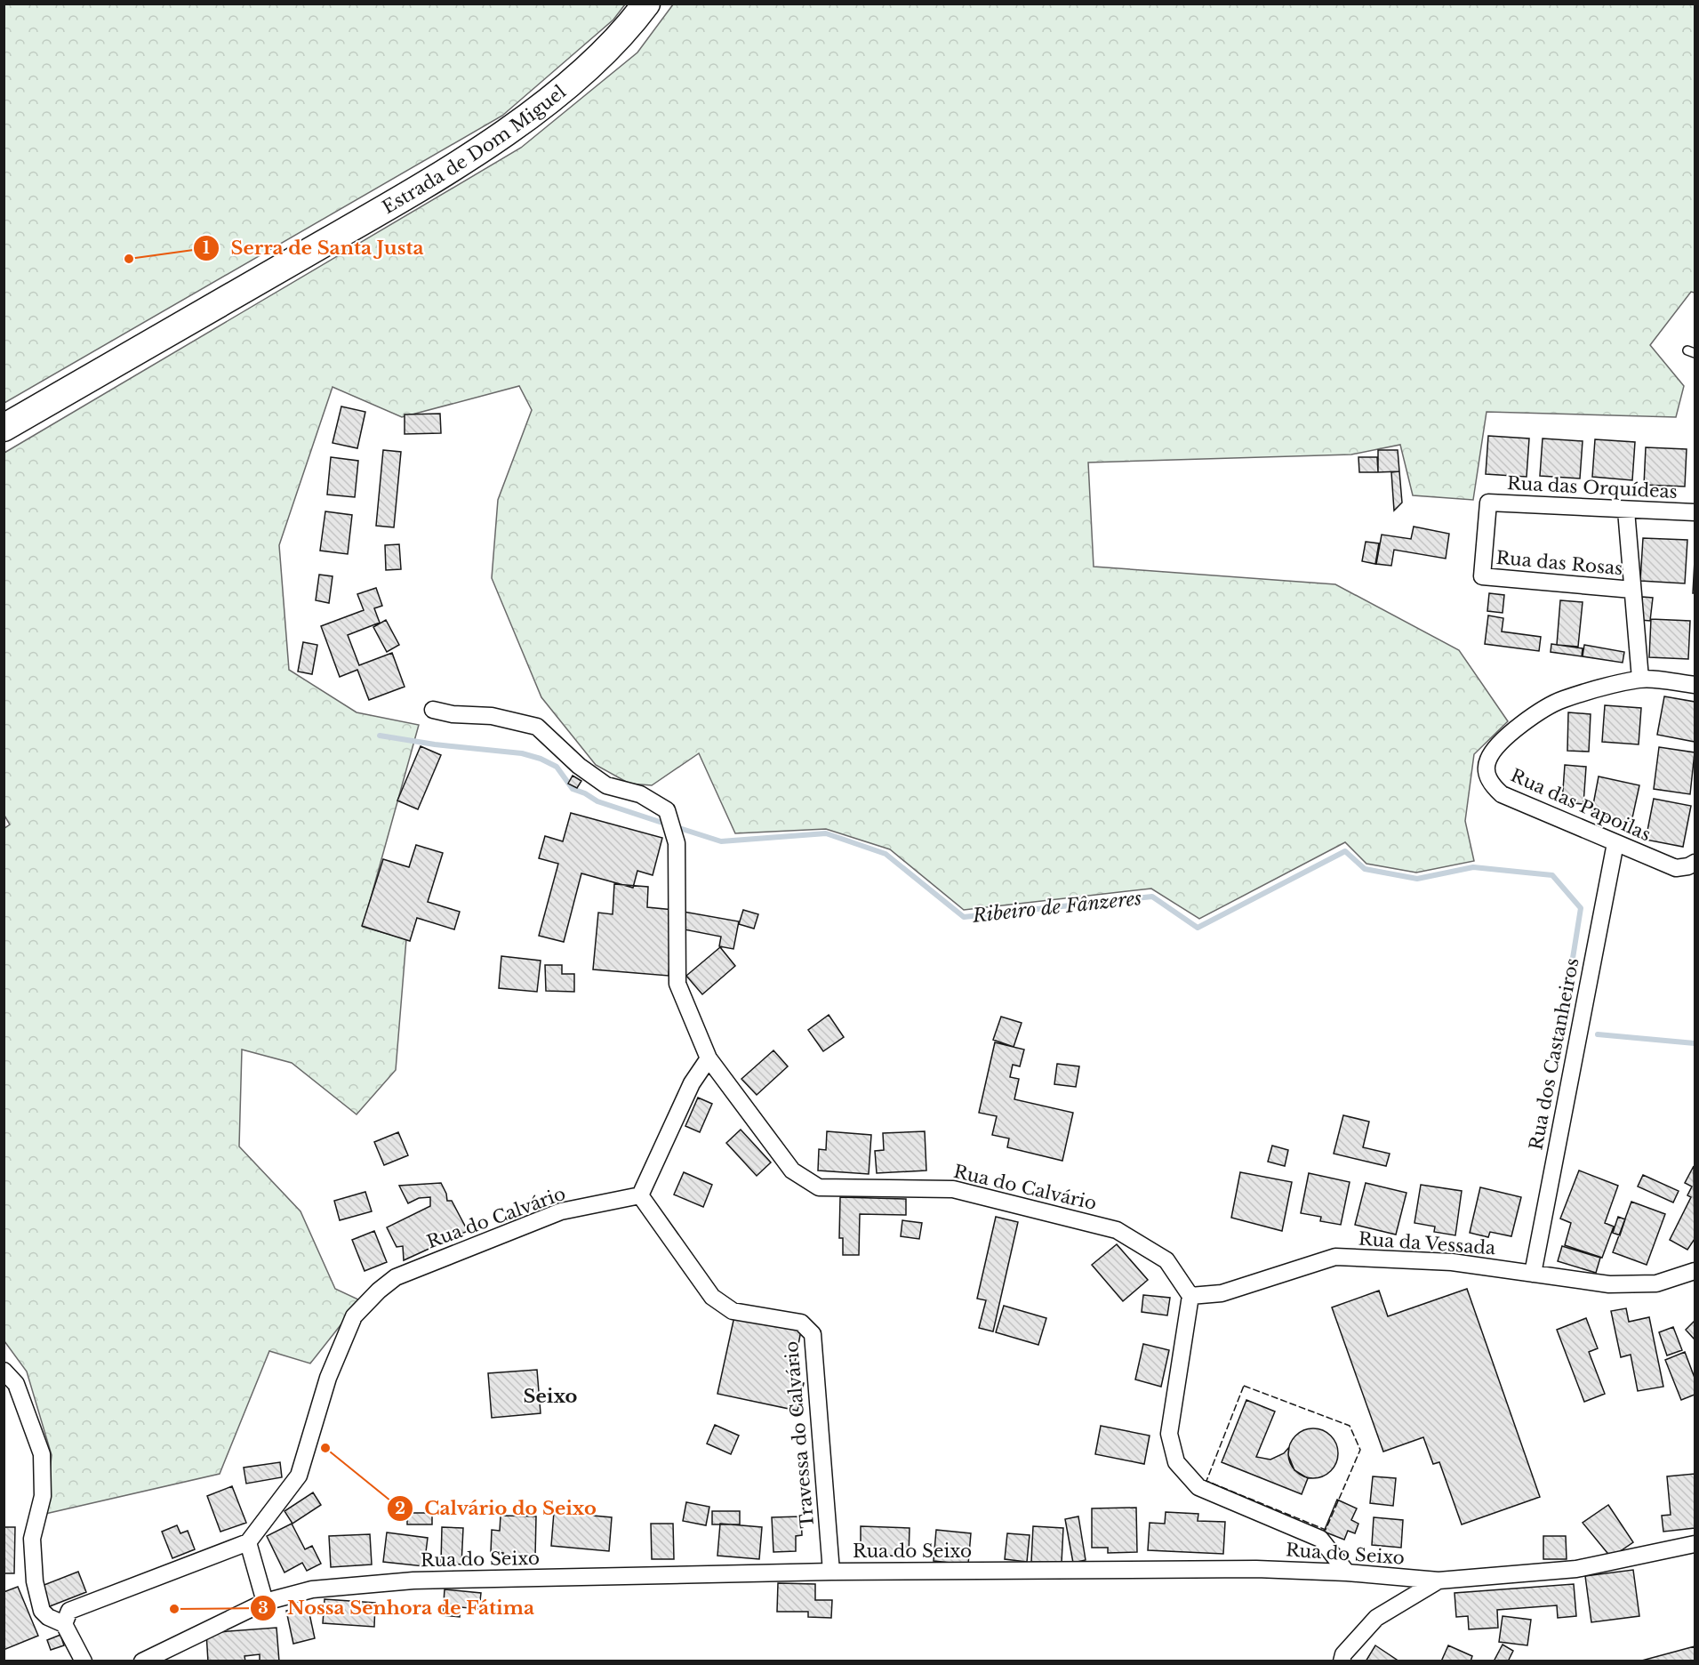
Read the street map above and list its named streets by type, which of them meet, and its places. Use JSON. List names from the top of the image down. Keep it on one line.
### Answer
{"streets":{"main road":["Estrada de Dom Miguel"],"street":["Rua das Orquídeas","Rua das Rosas","Rua das Papoilas","Rua dos Castanheiros","Rua do Calvário","Rua da Vessada","Travessa do Calvário","Rua do Seixo"]},"crossings":[["Rua das Orquídeas","Rua das Rosas"],["Rua das Papoilas","Rua dos Castanheiros"],["Rua dos Castanheiros","Rua da Vessada"],["Rua do Calvário","Rua da Vessada"],["Rua do Calvário","Travessa do Calvário"],["Travessa do Calvário","Rua do Seixo"]],"districts":["Seixo"],"water":["Ribeiro de Fânzeres"],"places":["Serra de Santa Justa","Calvário do Seixo","Nossa Senhora de Fátima"]}
